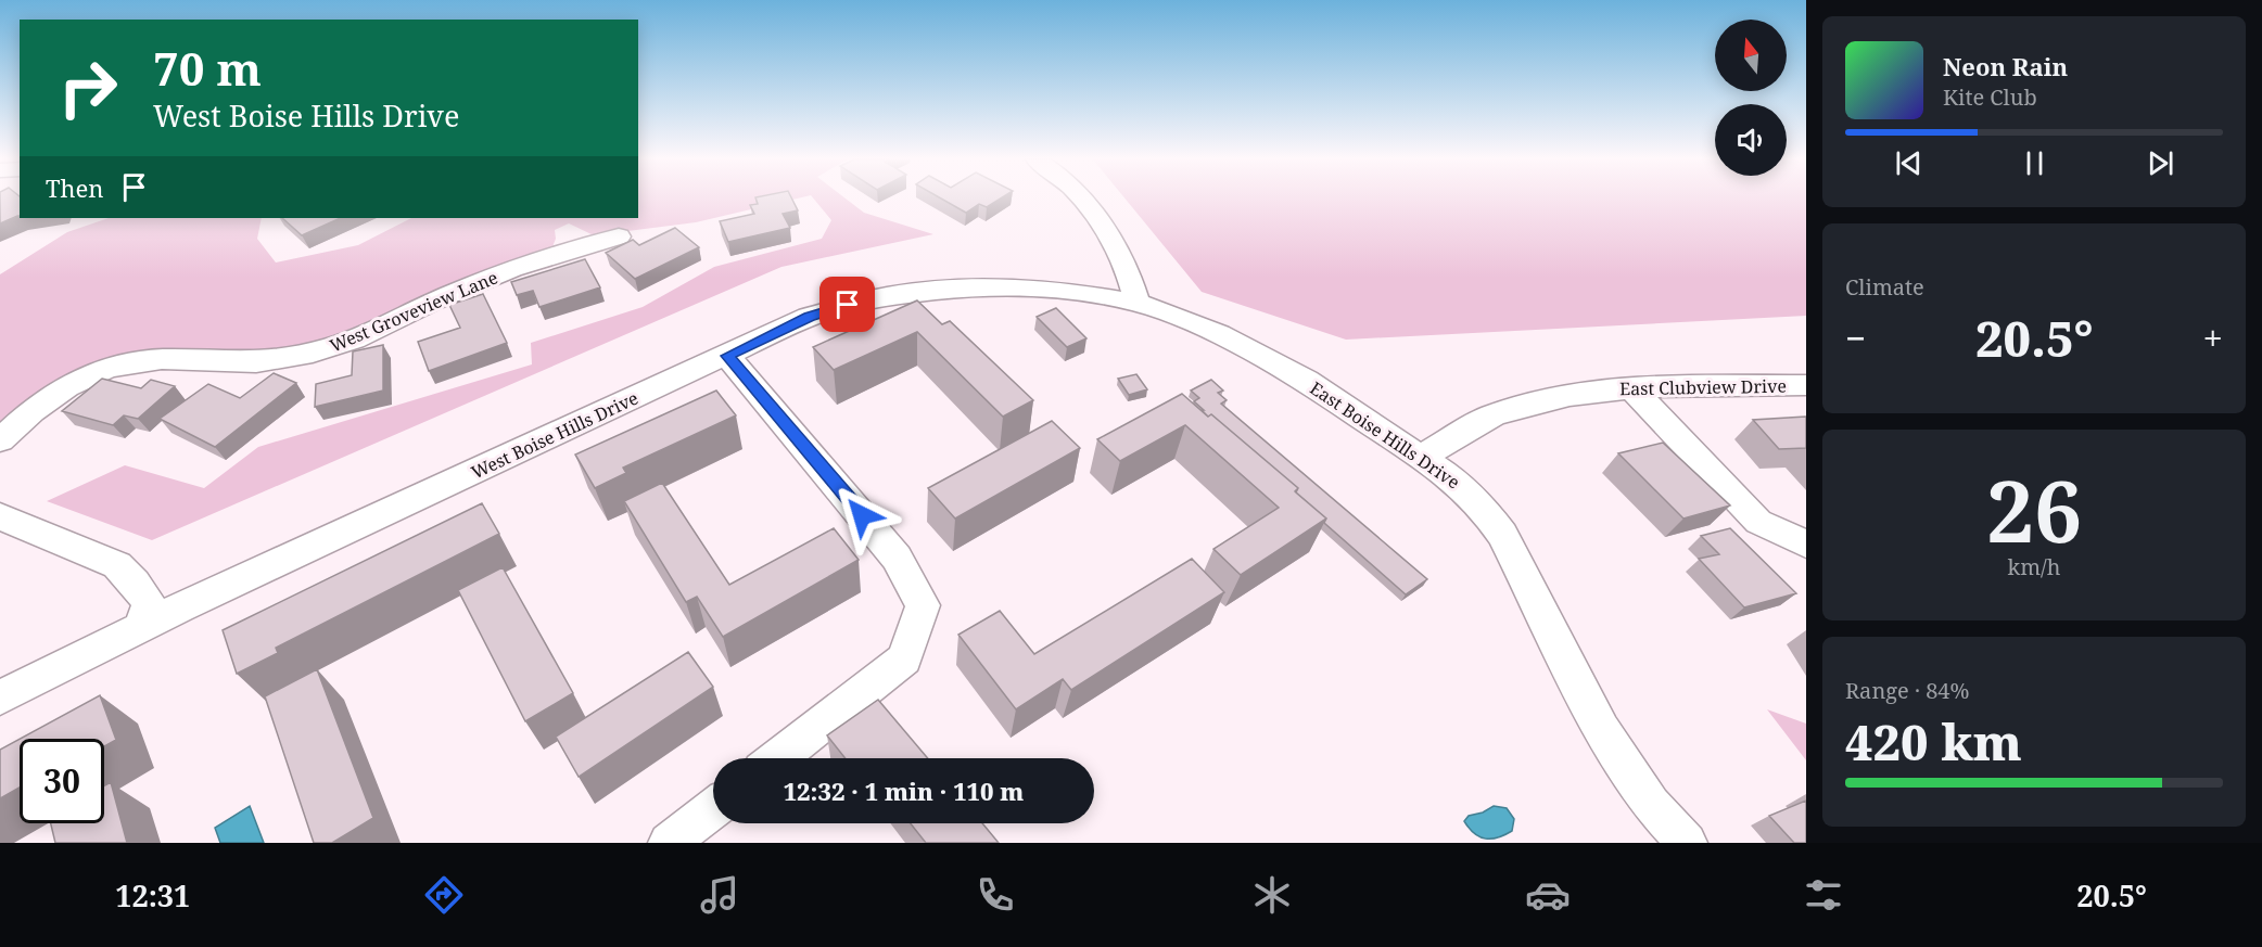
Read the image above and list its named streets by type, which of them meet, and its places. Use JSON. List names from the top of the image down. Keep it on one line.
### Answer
{"streets":{"street":["West Groveview Lane","East Clubview Drive","West Boise Hills Drive","East Boise Hills Drive"]},"crossings":[["East Clubview Drive","East Boise Hills Drive"],["West Boise Hills Drive","East Boise Hills Drive"]],"north":"top","page":{"turn":["70 m","West Boise Hills Drive"],"song":["Neon Rain","Kite Club"],"then":"Then","tile":["Climate",["26","km/h"],["Range · 84%","420 km"]],"heat":["−","20.5°","+"],"limit":"30","trip":"12:32 · 1 min · 110 m","tabs":["12:31","20.5°"]}}
